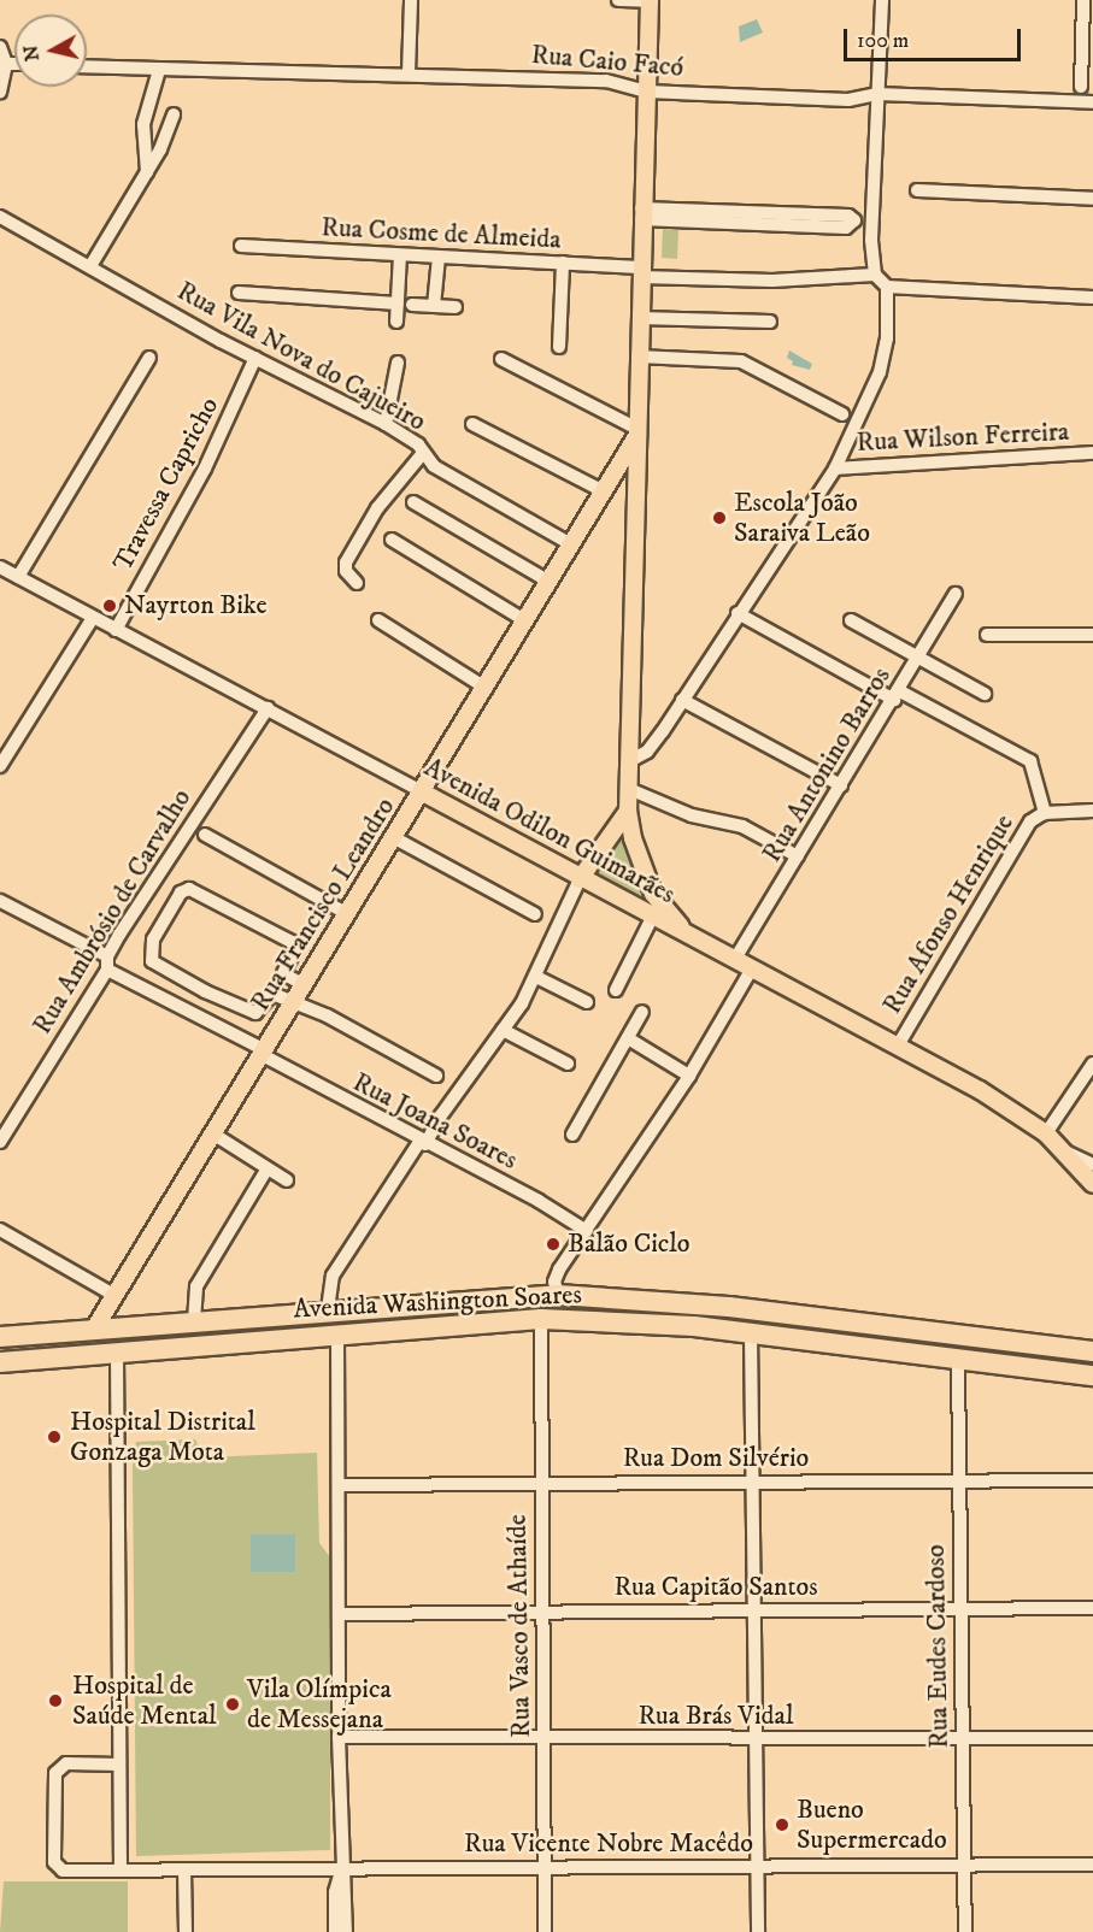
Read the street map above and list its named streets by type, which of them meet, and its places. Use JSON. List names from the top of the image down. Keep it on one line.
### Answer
{"streets":{"highway":["Avenida Washington Soares"],"main road":["Avenida Odilon Guimarães","Rua Francisco Leandro"],"street":["Rua Caio Facó","Rua Cosme de Almeida","Rua Vila Nova do Cajueiro","Rua Wilson Ferreira","Travessa Capricho","Rua Antonino Barros","Rua Ambrósio de Carvalho","Rua Afonso Henrique","Rua Joana Soares","Rua Dom Silvério","Rua Capitão Santos","Rua Vasco de Athaíde","Rua Eudes Cardoso","Rua Brás Vidal","Rua Vicente Nobre Macêdo"]},"crossings":[["Rua Vila Nova do Cajueiro","Travessa Capricho"],["Rua Vila Nova do Cajueiro","Rua Francisco Leandro"],["Travessa Capricho","Avenida Odilon Guimarães"],["Rua Antonino Barros","Avenida Odilon Guimarães"],["Avenida Odilon Guimarães","Rua Francisco Leandro"],["Avenida Odilon Guimarães","Rua Ambrósio de Carvalho"],["Avenida Odilon Guimarães","Rua Afonso Henrique"],["Rua Francisco Leandro","Rua Joana Soares"],["Rua Francisco Leandro","Avenida Washington Soares"],["Rua Ambrósio de Carvalho","Rua Joana Soares"],["Avenida Washington Soares","Rua Vasco de Athaíde"],["Avenida Washington Soares","Rua Eudes Cardoso"],["Rua Dom Silvério","Rua Vasco de Athaíde"],["Rua Dom Silvério","Rua Eudes Cardoso"],["Rua Capitão Santos","Rua Vasco de Athaíde"],["Rua Capitão Santos","Rua Eudes Cardoso"],["Rua Vasco de Athaíde","Rua Brás Vidal"],["Rua Vasco de Athaíde","Rua Vicente Nobre Macêdo"],["Rua Eudes Cardoso","Rua Brás Vidal"],["Rua Eudes Cardoso","Rua Vicente Nobre Macêdo"]],"places":["Escola João Saraiva Leão","Nayrton Bike","Balão Ciclo","Hospital Distrital Gonzaga Mota","Hospital de Saúde Mental","Vila Olímpica de Messejana","Bueno Supermercado"],"scale_bar":"100 m","north":"left"}
